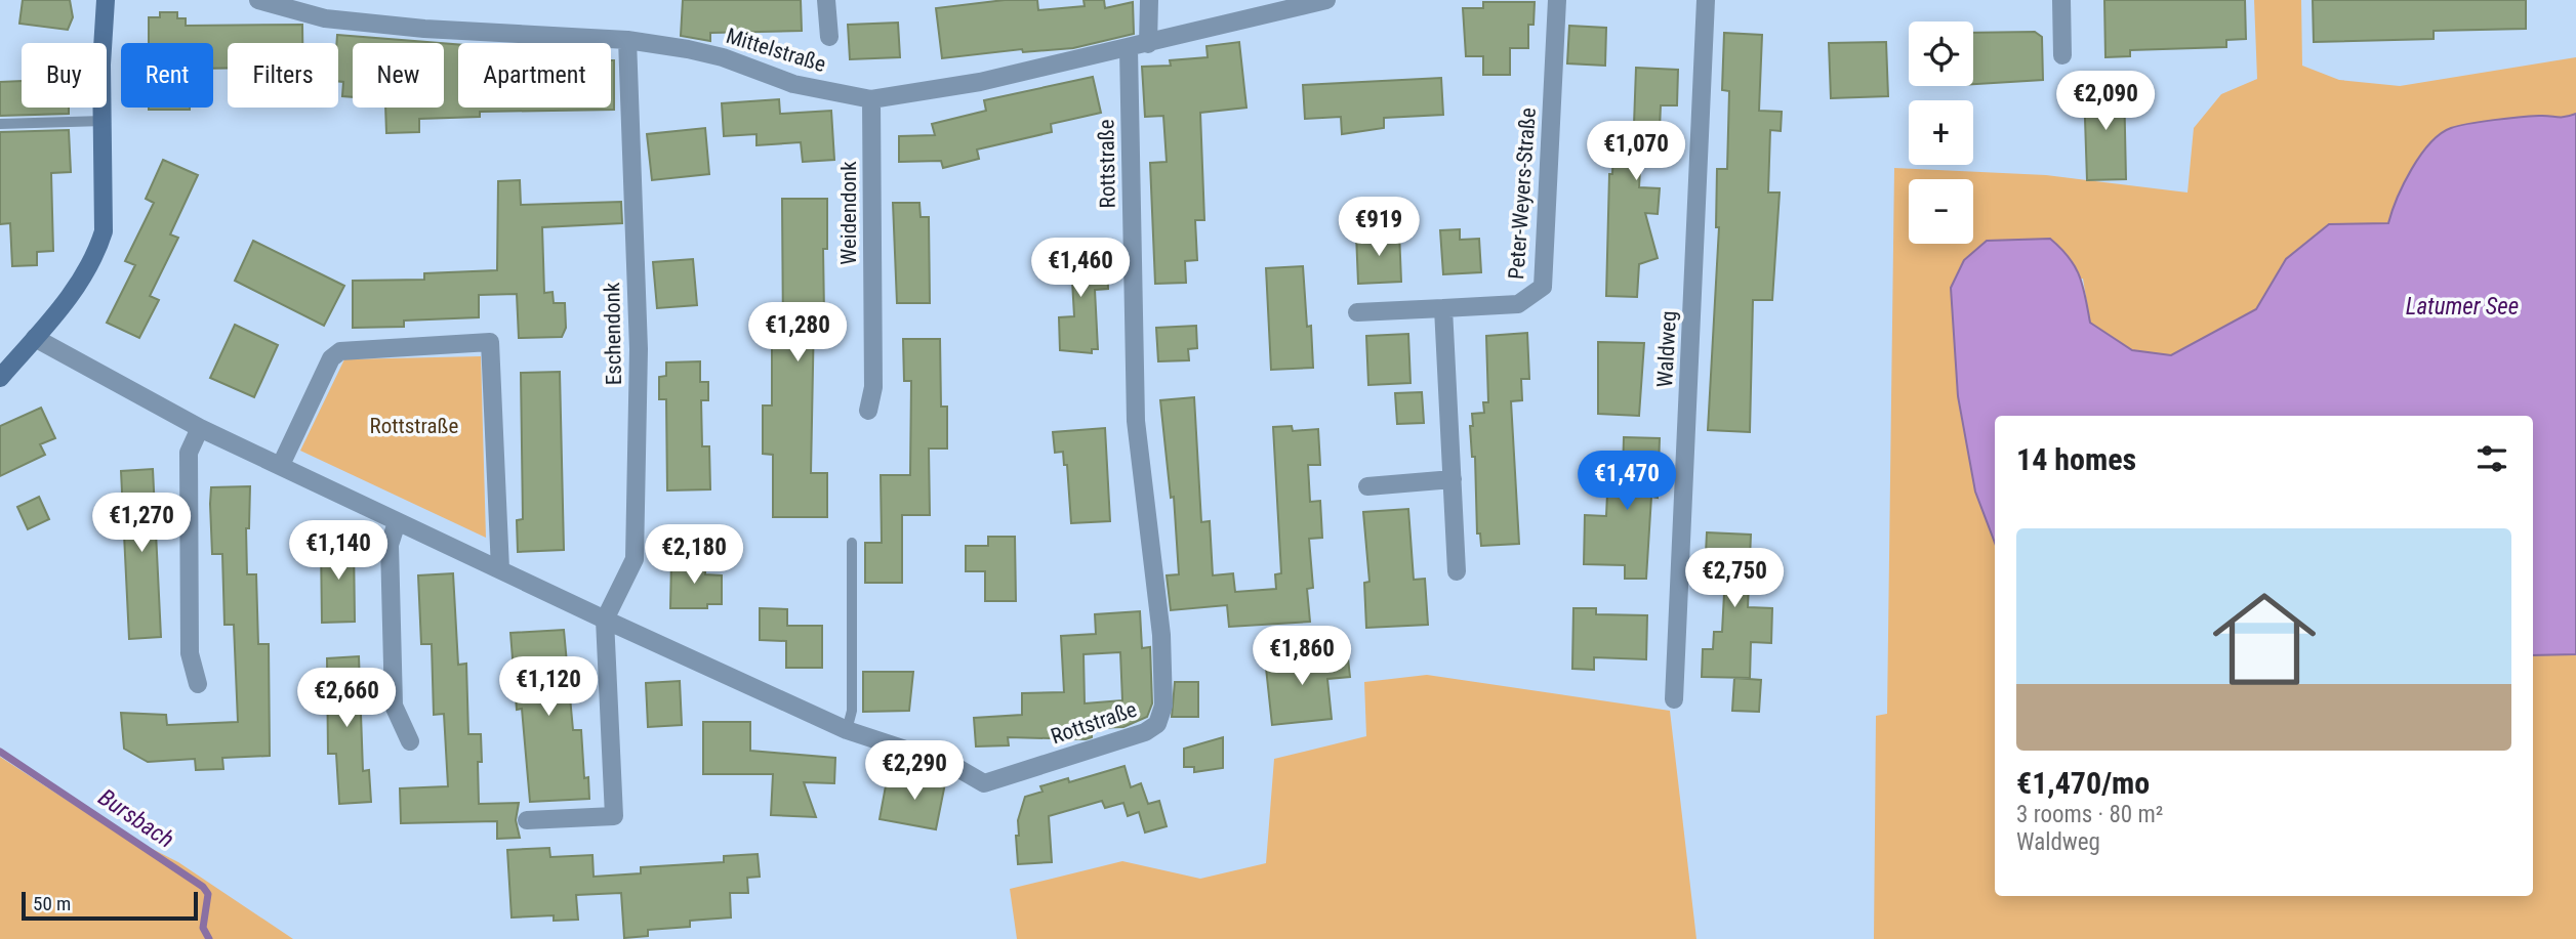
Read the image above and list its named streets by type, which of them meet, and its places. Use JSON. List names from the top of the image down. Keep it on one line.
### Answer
{"streets":{"street":["Mittelstraße","Rottstraße","Peter-Weyers-Straße","Weidendonk","Eschendonk","Waldweg"]},"crossings":[["Mittelstraße","Rottstraße"],["Mittelstraße","Weidendonk"],["Mittelstraße","Eschendonk"],["Rottstraße","Eschendonk"]],"water":["Latumer See","Bursbach"],"parks":["Rottstraße"],"scale_bar":"50 m","page":{"map_buttons":["+","−"],"chip":["Buy","Rent","Filters","New","Apartment"],"price":["€2,090","€1,070","€919","€1,460","€1,280","€1,470","€1,270","€1,140","€2,180","€2,750","€1,860","€1,120","€2,660","€2,290"],"heading":"14 homes","list":[{"name":"€1,470/mo","note":"3 rooms · 80 m² · Waldweg"}],"scale":"50 m"}}
